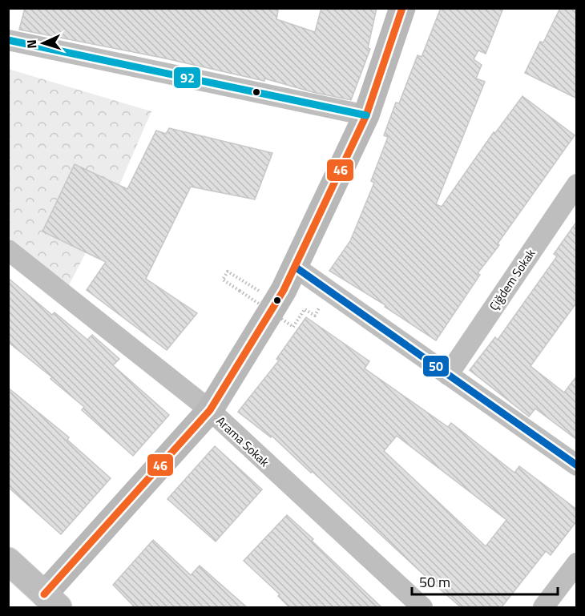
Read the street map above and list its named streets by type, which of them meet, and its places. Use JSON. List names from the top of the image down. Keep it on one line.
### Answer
{"streets":{"street":["Çiğdem Sokak","Arama Sokak"]},"lines":["transit line 46","transit line 92","transit line 50"],"scale_bar":"50 m","north":"left"}
